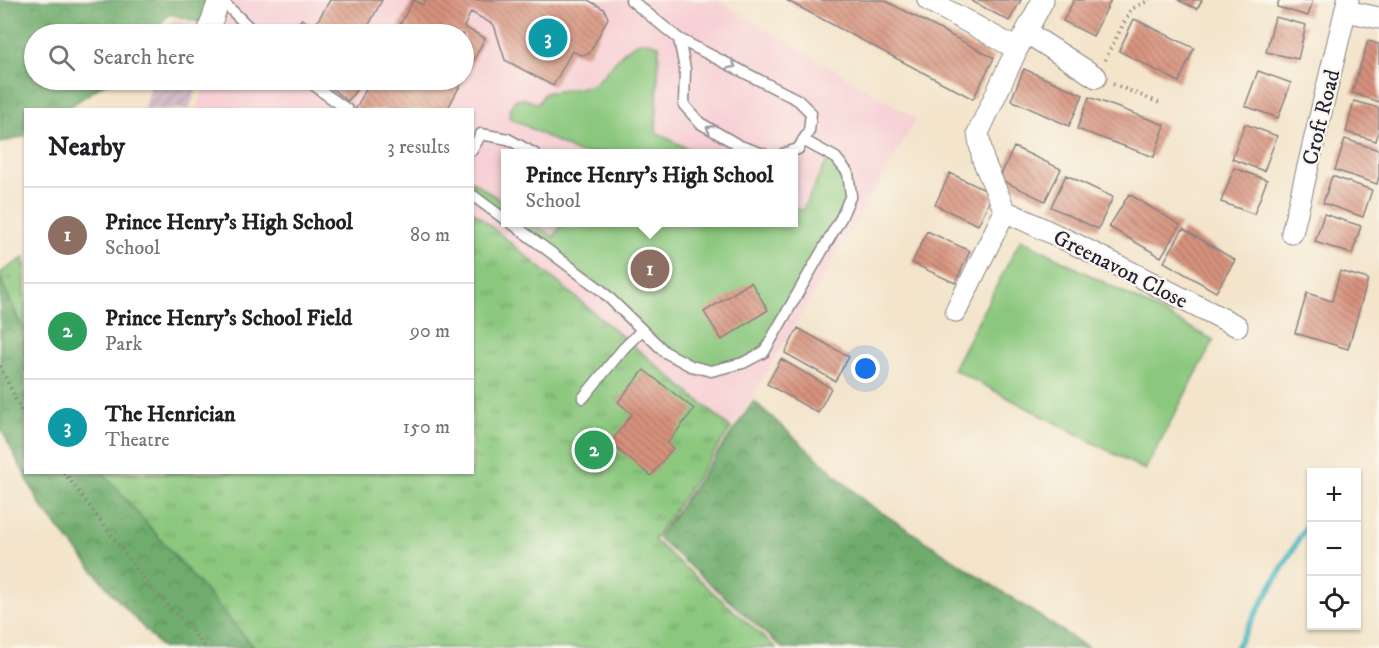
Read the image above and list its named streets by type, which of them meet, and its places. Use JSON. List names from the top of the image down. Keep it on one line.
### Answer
{"streets":{"street":["Croft Road","Greenavon Close"]},"page":{"pins":["3","1","2"],"search":"Search here","heading":["Nearby","3 results"],"popup":["Prince Henry's High School","School"],"list":[{"mark":"1","name":"Prince Henry's High School","note":"School","value":"80 m"},{"mark":"2","name":"Prince Henry's School Field","note":"Park","value":"90 m"},{"mark":"3","name":"The Henrician","note":"Theatre","value":"150 m"}],"map_buttons":["+","−"]}}
